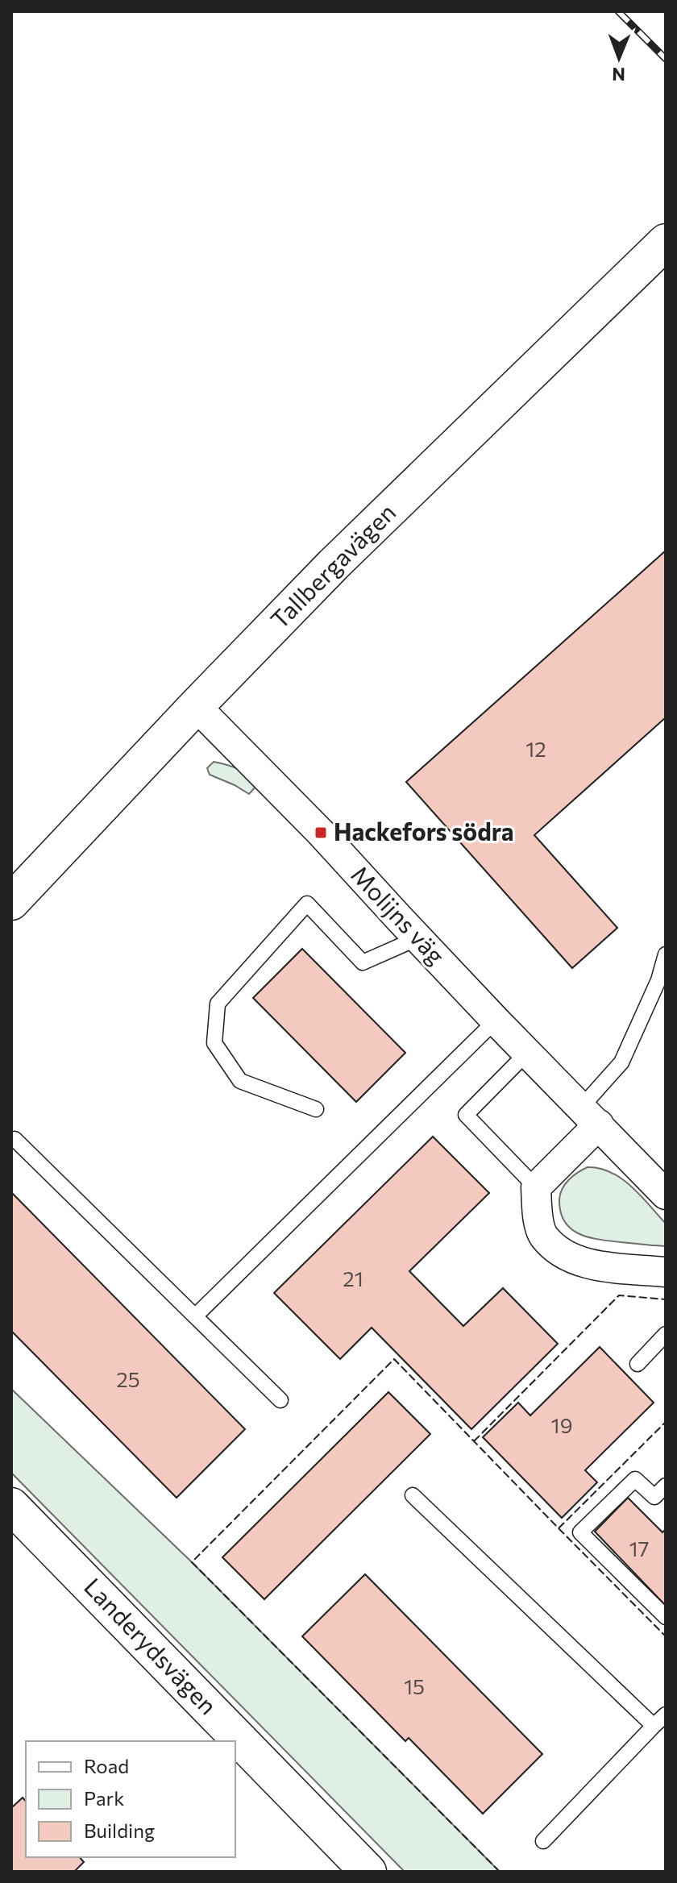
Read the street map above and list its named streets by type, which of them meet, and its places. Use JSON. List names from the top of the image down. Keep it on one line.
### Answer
{"streets":{"street":["Tallbergavägen","Molijns väg","Landerydsvägen"]},"crossings":[["Tallbergavägen","Molijns väg"]],"places":{"transit":["Hackefors södra"]},"house_numbers":["12","21","25","19","17","15"],"legend":["Road","Park","Building"],"north":"bottom"}
